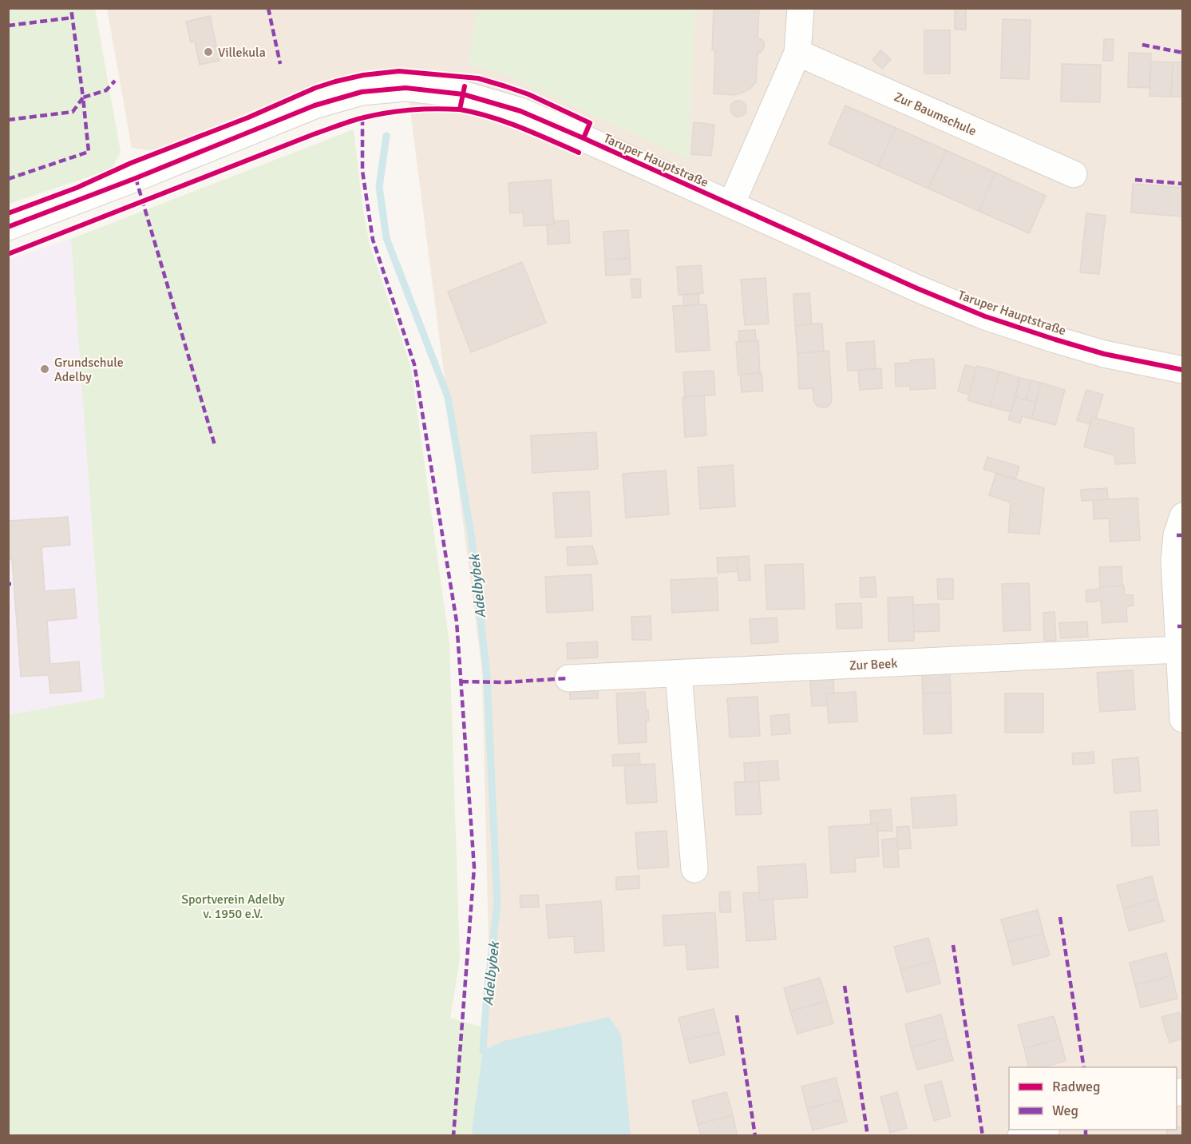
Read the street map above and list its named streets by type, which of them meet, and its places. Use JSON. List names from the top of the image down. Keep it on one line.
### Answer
{"streets":{"street":["Zur Baumschule","Taruper Hauptstraße","Zur Beek"]},"water":["Adelbybek"],"parks":["Sportverein Adelby v. 1950 e.V."],"places":["Villekula","Grundschule Adelby"],"legend":["Radweg","Weg"]}
